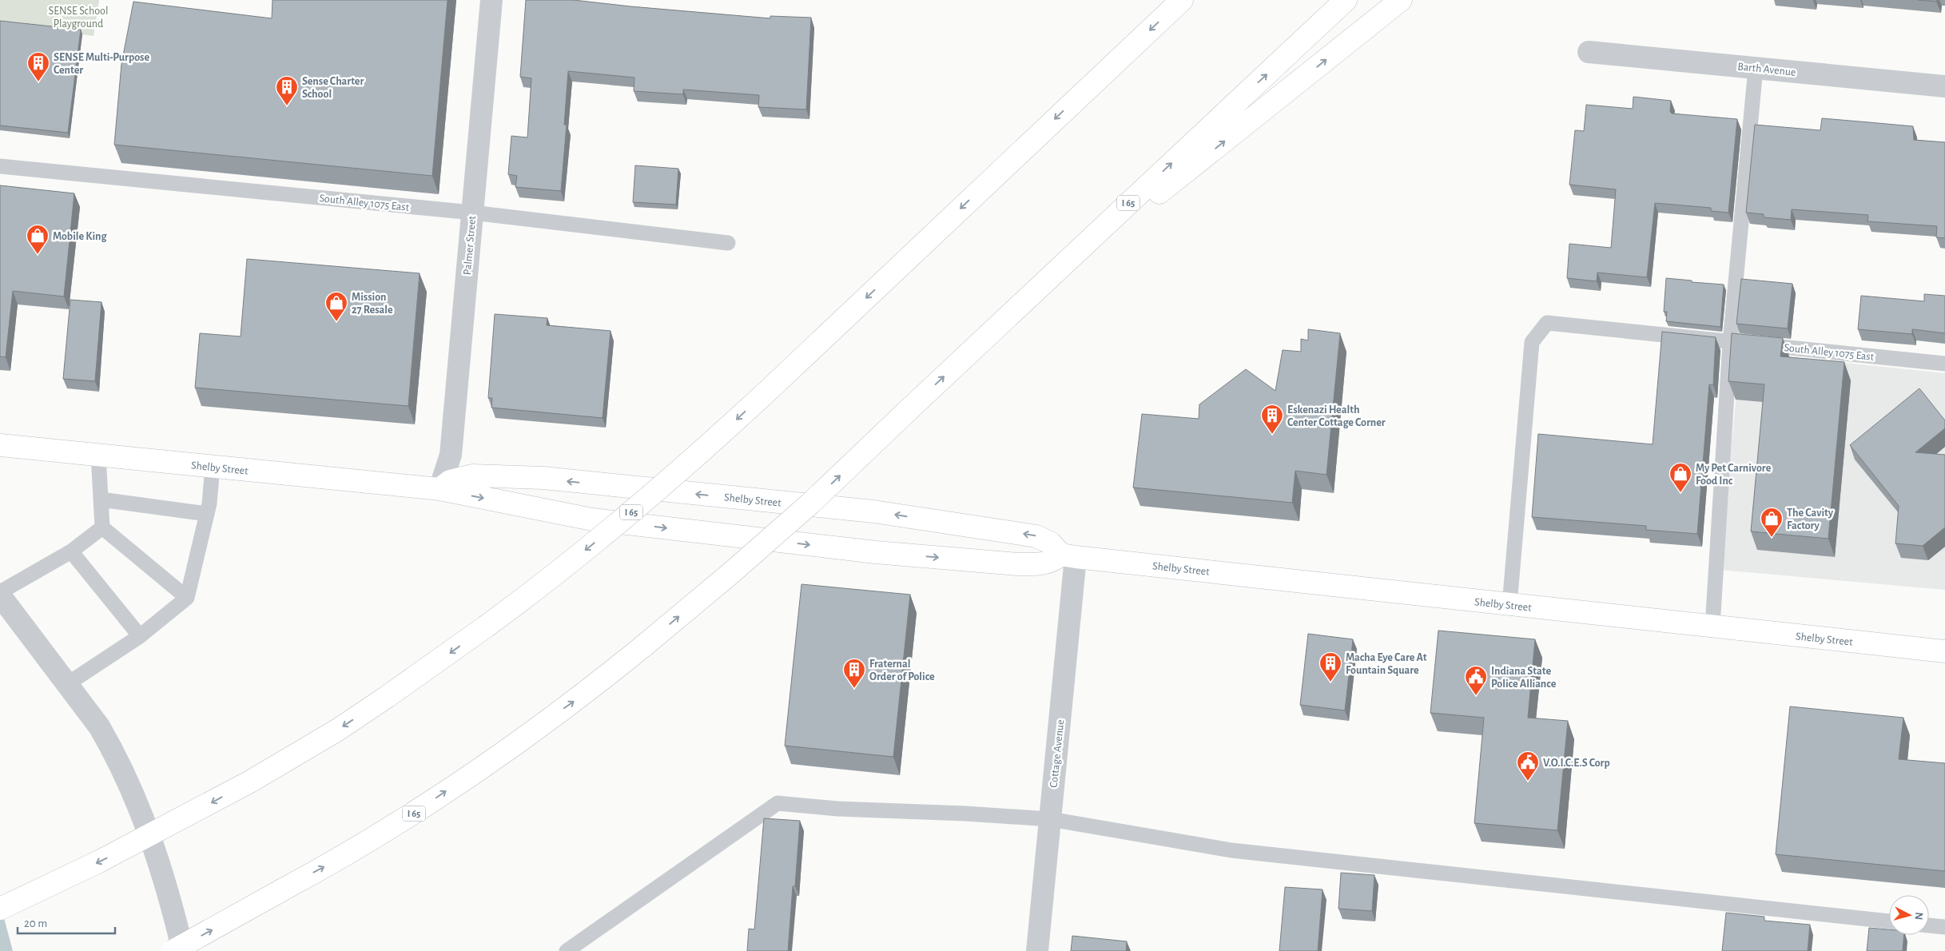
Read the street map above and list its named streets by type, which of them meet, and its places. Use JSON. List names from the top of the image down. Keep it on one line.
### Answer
{"streets":{"main road":["I 65","Shelby Street"],"street":["Barth Avenue","Palmer Street","Cottage Avenue"],"lane":["South Alley 1075 East"]},"crossings":[["South Alley 1075 East","Palmer Street"],["South Alley 1075 East","Shelby Street"],["Palmer Street","Shelby Street"],["Shelby Street","Cottage Avenue"]],"parks":["SENSE School Playground"],"places":{"building":["SENSE Multi-Purpose Center","Sense Charter School","Eskenazi Health Center Cottage Corner","Macha Eye Care At Fountain Square","Fraternal Order of Police"],"shop":["Mobile King","Mission 27 Resale","My Pet Carnivore Food Inc","The Cavity Factory"],"public building":["Indiana State Police Alliance","V.O.I.C.E.S Corp"]},"scale_bar":"20 m","north":"right"}
